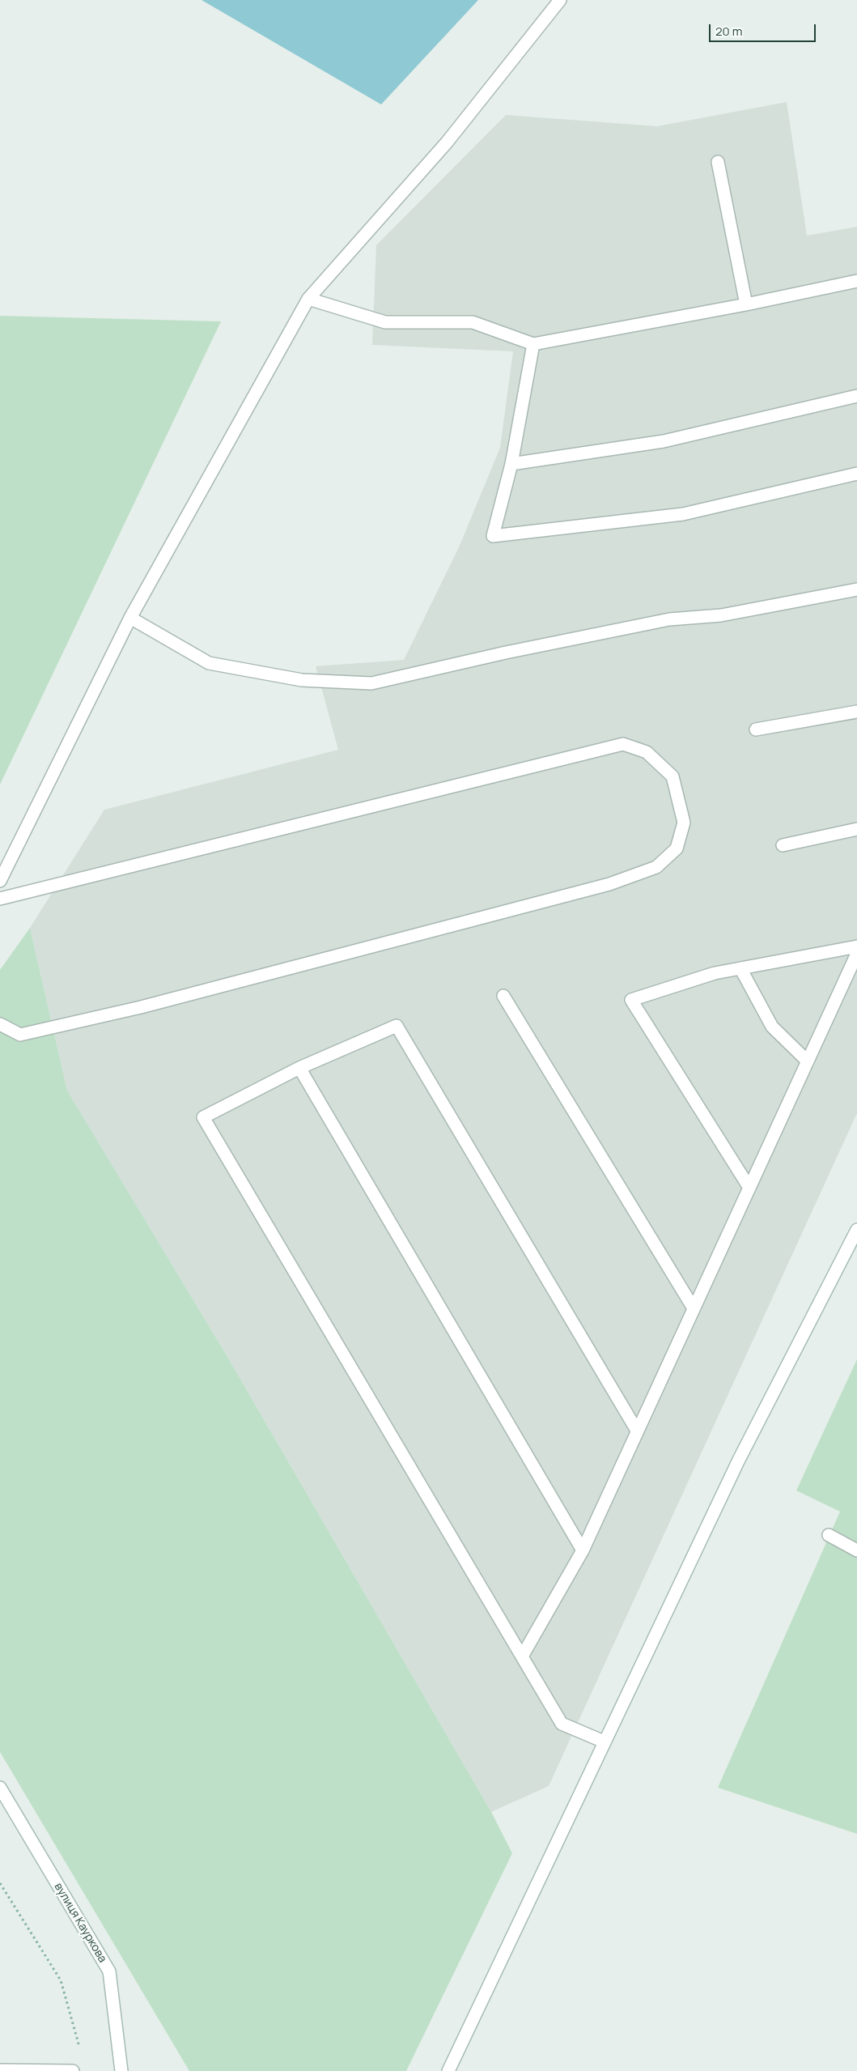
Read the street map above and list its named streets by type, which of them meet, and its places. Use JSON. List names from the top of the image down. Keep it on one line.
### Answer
{"streets":{"street":["вулиця Кауркова"]},"scale_bar":"20 m"}
